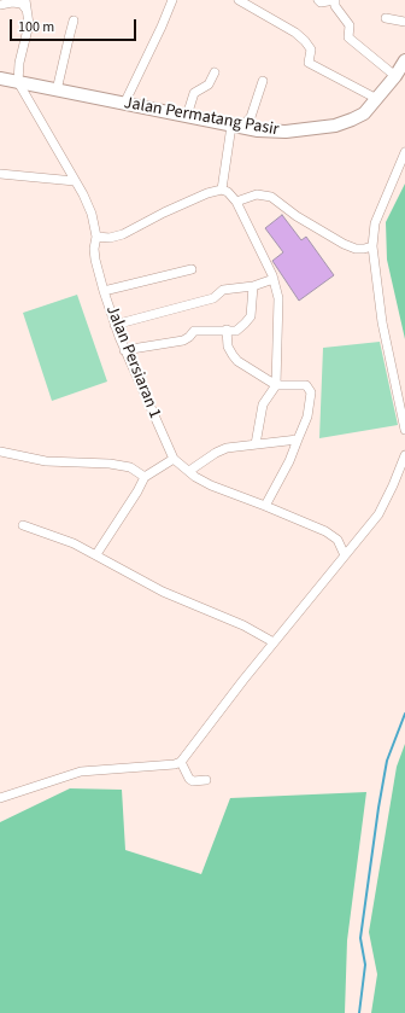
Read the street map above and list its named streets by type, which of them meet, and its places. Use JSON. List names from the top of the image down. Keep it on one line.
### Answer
{"streets":{"main road":["Jalan Permatang Pasir"],"street":["Jalan Persiaran 1"]},"crossings":[["Jalan Permatang Pasir","Jalan Persiaran 1"]],"scale_bar":"100 m"}
